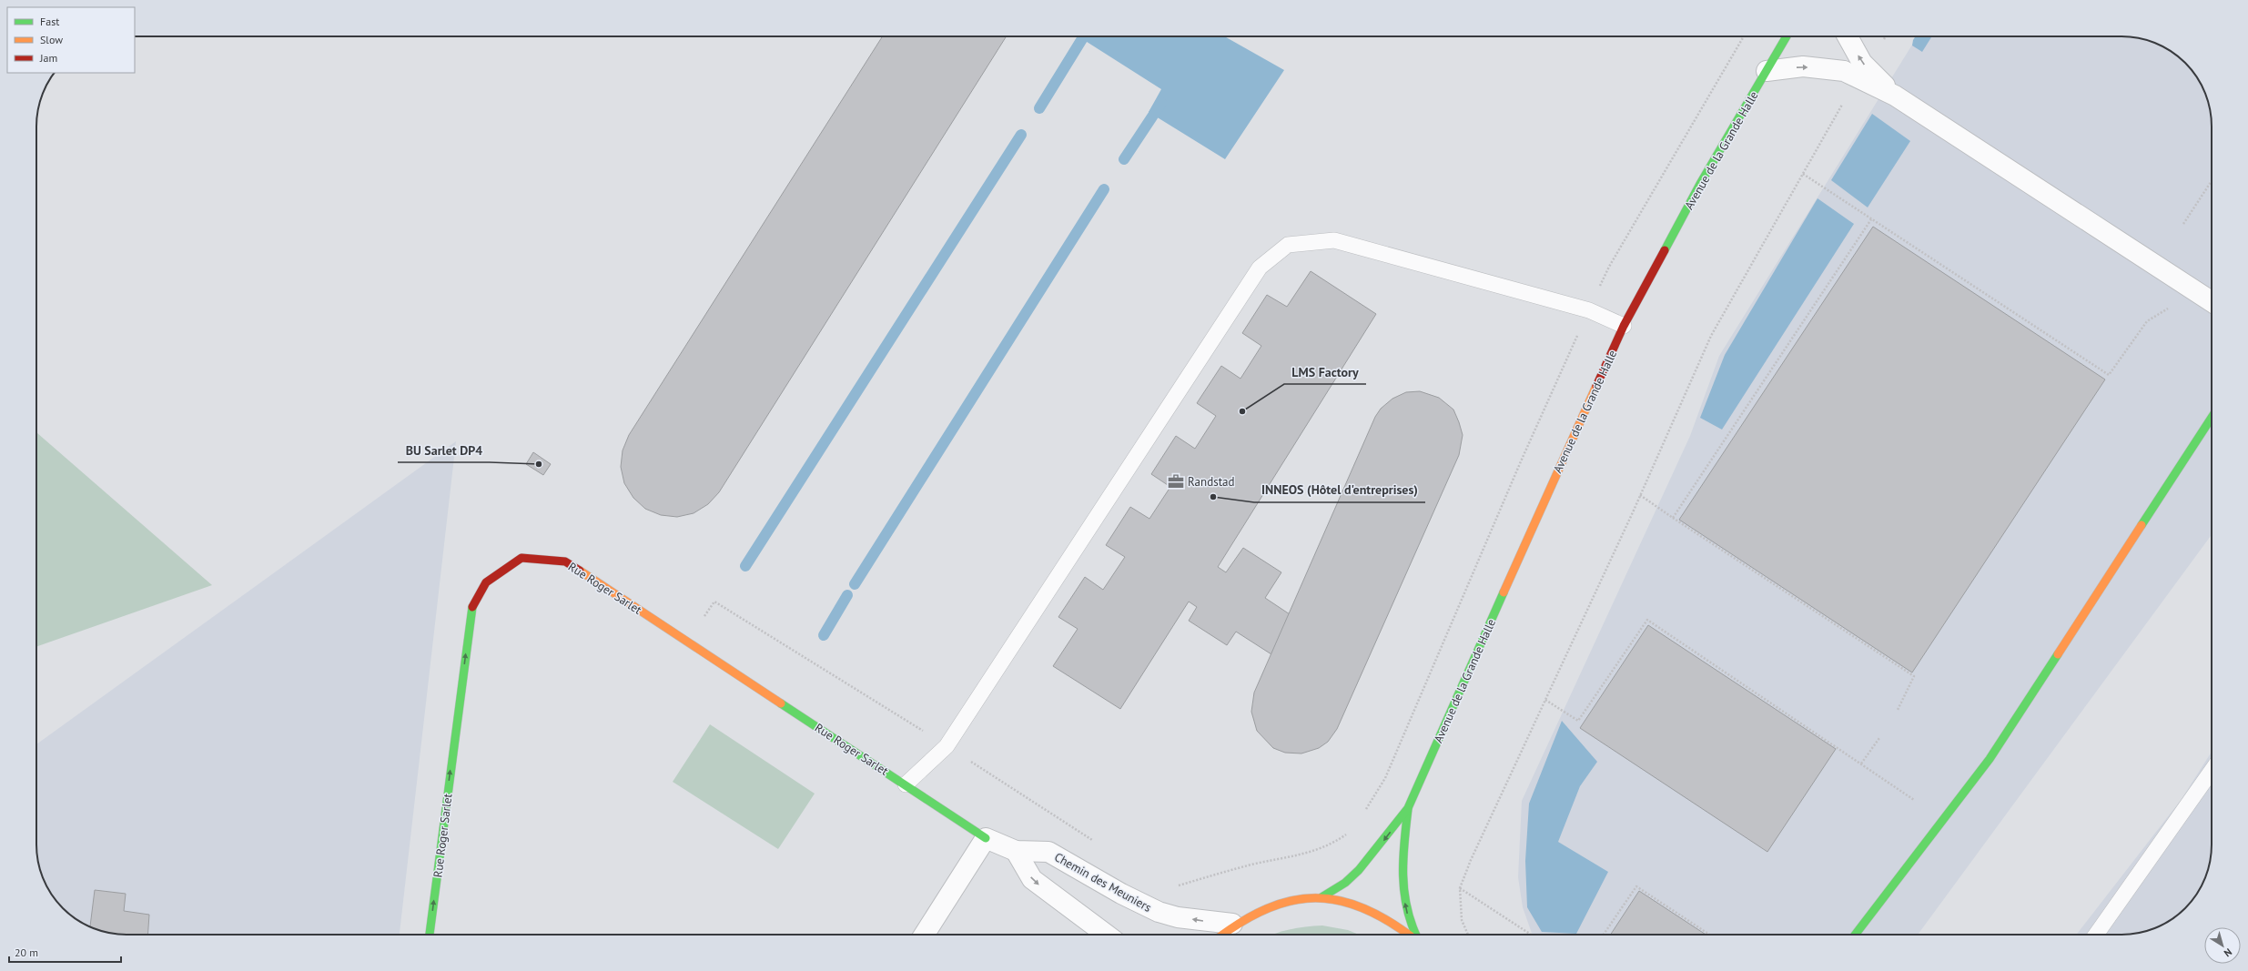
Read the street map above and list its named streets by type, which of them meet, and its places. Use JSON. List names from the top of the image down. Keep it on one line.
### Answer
{"streets":{"street":["Avenue de la Grande Halle","Rue Roger Sarlet","Chemin des Meuniers"]},"crossings":[["Rue Roger Sarlet","Chemin des Meuniers"]],"places":{"other":["LMS Factory","BU Sarlet DP4","INNEOS (Hôtel d'entreprises)"],"office":["Randstad"]},"legend":["Fast","Slow","Jam"],"scale_bar":"20 m","north":"bottom right"}
